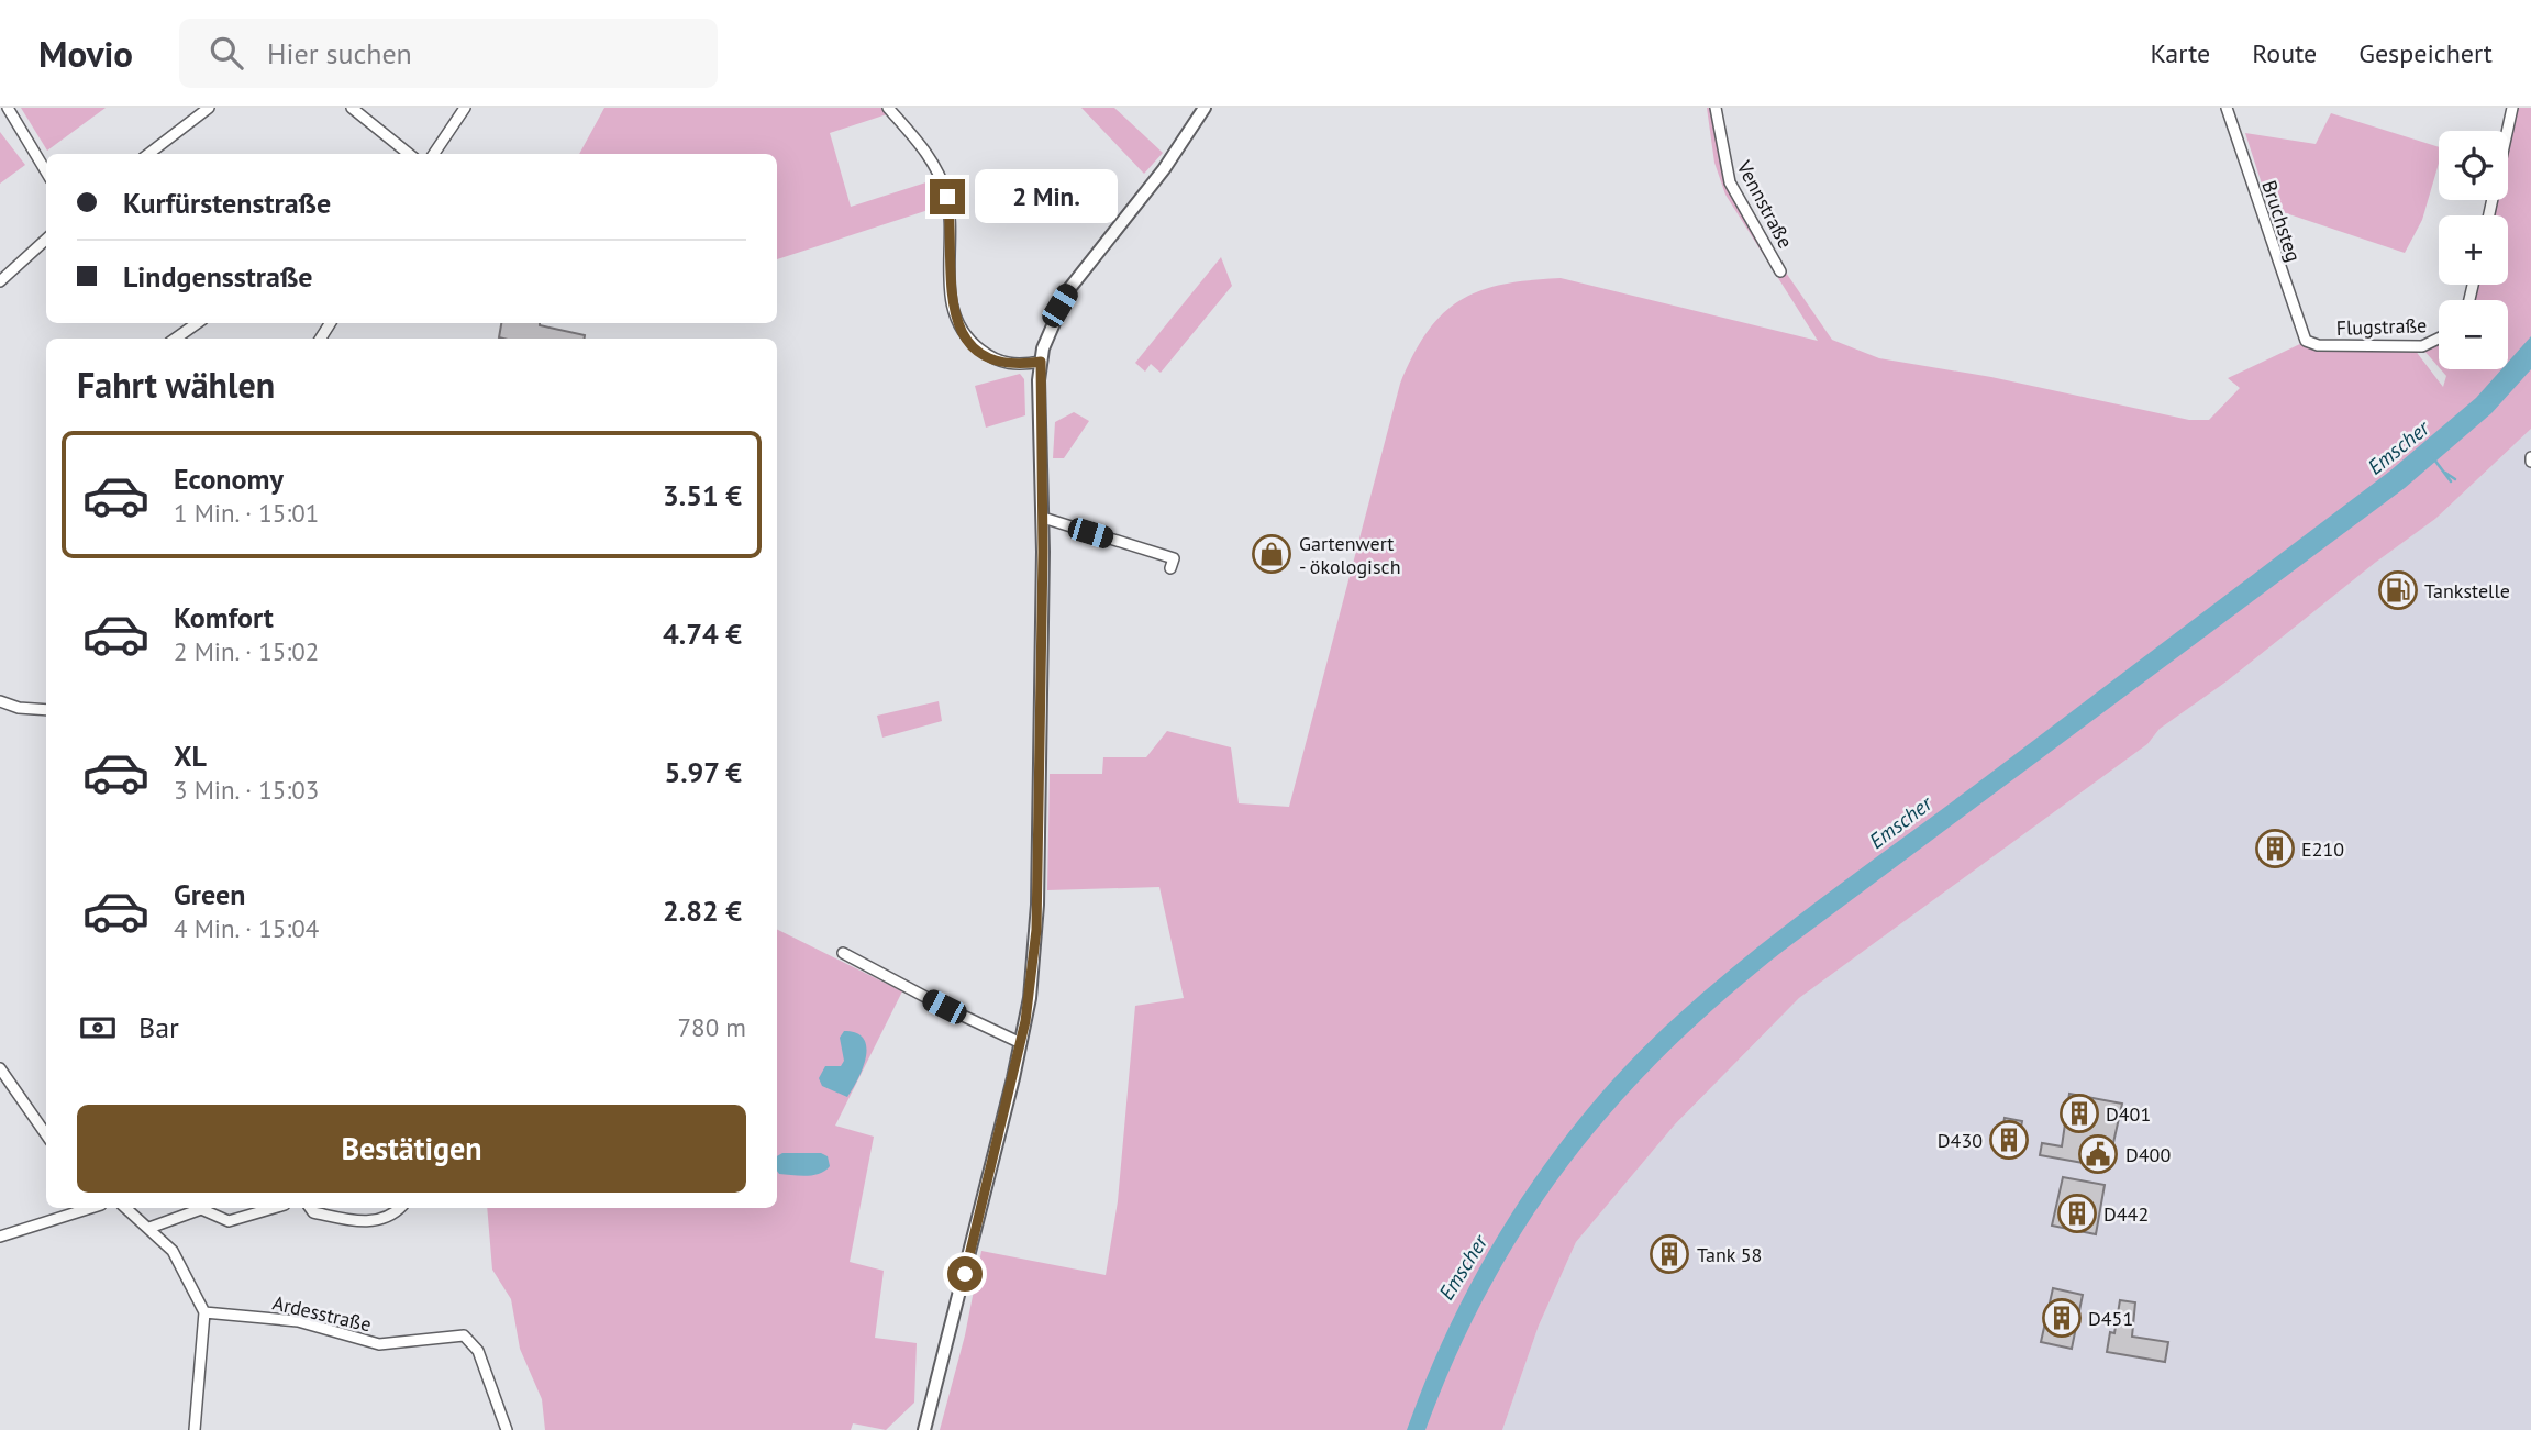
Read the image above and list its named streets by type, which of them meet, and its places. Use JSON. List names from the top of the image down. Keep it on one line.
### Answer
{"streets":{"street":["Vennstraße","Bruchsteg","Flugstraße","Ardesstraße"]},"crossings":[["Bruchsteg","Flugstraße"]],"water":["Emscher"],"places":{"shop":["Gartenwert - ökologisch"],"fuel station":["Tankstelle"],"building":["E210","D401","D430","D442","Tank 58","D451"],"public building":["D400"]},"page":{"header":"Movio","search":"Hier suchen","nav":["Karte","Route","Gespeichert"],"map_buttons":["+","−"],"banner":["Kurfürstenstraße","Lindgensstraße"],"bubble":"2 Min.","heading":"Fahrt wählen","list":[{"name":"Economy","note":"1 Min. · 15:01","value":"3.51 €"},{"name":"Komfort","note":"2 Min. · 15:02","value":"4.74 €"},{"name":"XL","note":"3 Min. · 15:03","value":"5.97 €"},{"name":"Green","note":"4 Min. · 15:04","value":"2.82 €"}],"pay":["Bar","780 m"],"buttons":"Bestätigen"}}
